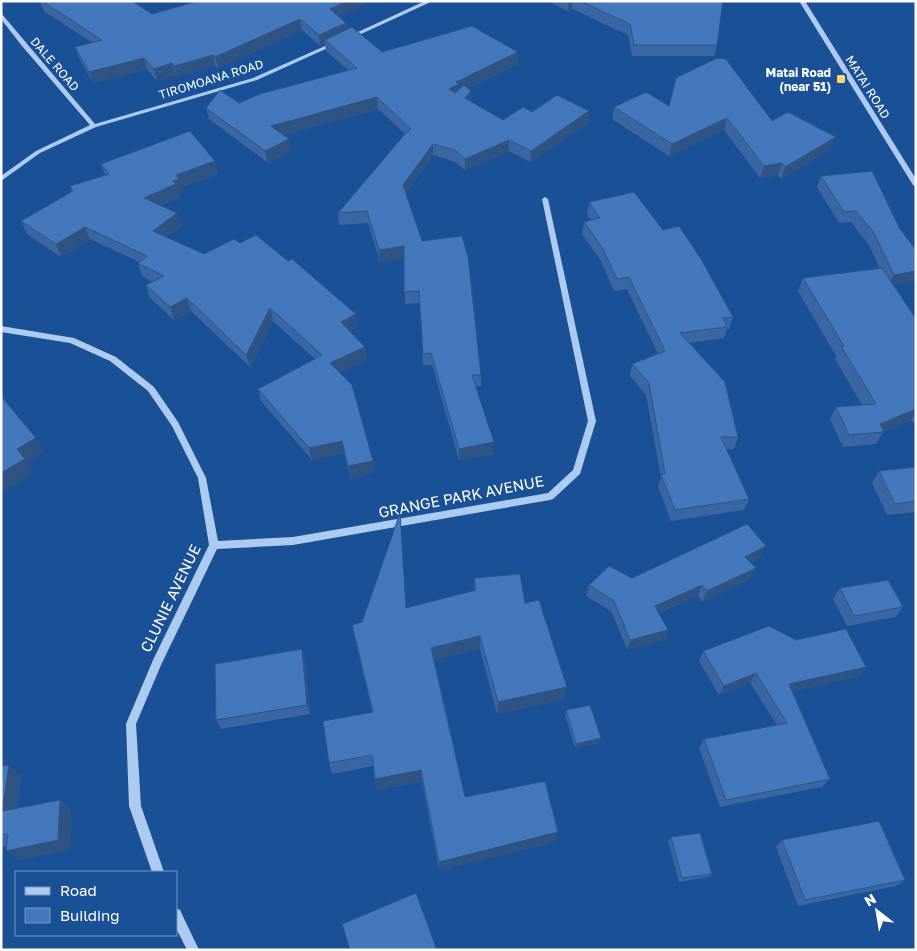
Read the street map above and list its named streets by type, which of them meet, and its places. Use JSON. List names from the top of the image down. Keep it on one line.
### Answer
{"streets":{"street":["DALE ROAD","TIROMOANA ROAD","MATAI ROAD","GRANGE PARK AVENUE","CLUNIE AVENUE"]},"crossings":[["DALE ROAD","TIROMOANA ROAD"],["GRANGE PARK AVENUE","CLUNIE AVENUE"]],"places":{"transit":["Matai Road (near 51)"]},"legend":["Road","Building"],"north":"top left"}
